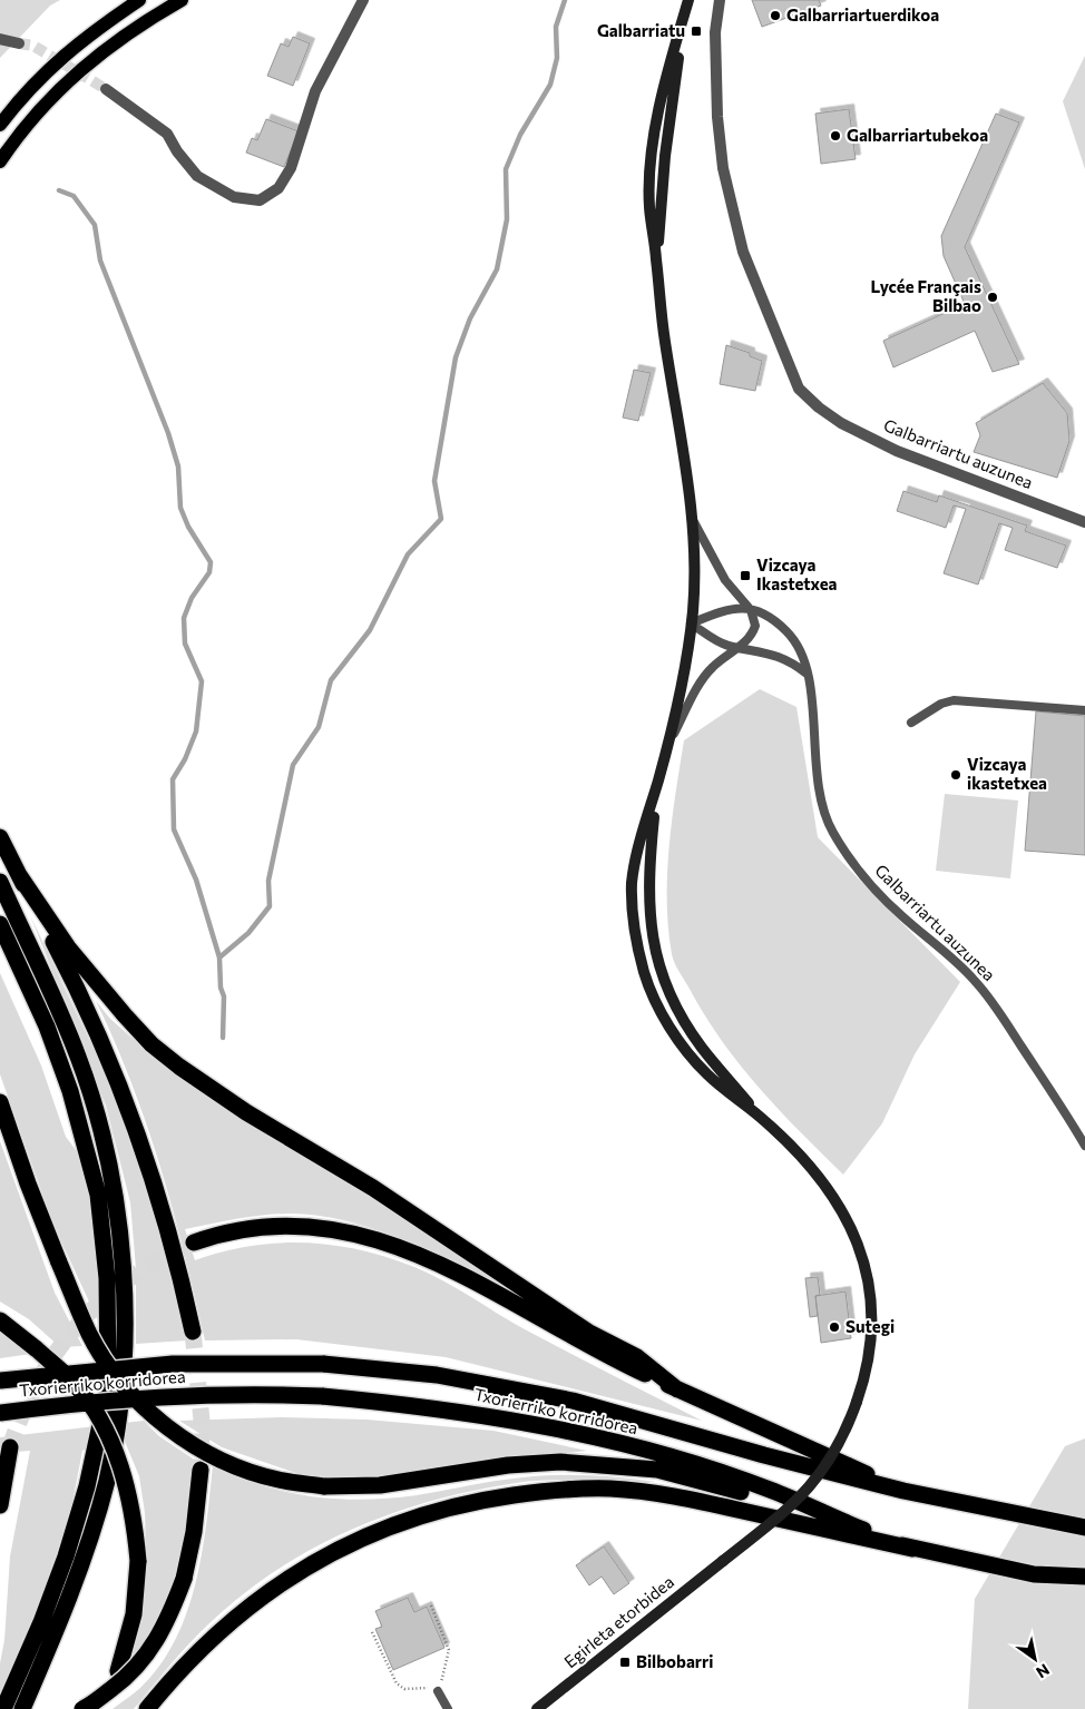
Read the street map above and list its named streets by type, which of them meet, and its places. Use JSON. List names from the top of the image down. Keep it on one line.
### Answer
{"streets":{"highway":["Txorierriko korridorea"],"street":["Galbarriartu auzunea","Egirleta etorbidea"]},"places":{"other":["Galbarriartuerdikoa","Galbarriartubekoa","Lycée Français Bilbao","Vizcaya ikastetxea","Sutegi"],"transit":["Galbarriatu","Vizcaya Ikastetxea","Bilbobarri"]},"north":"bottom right"}
